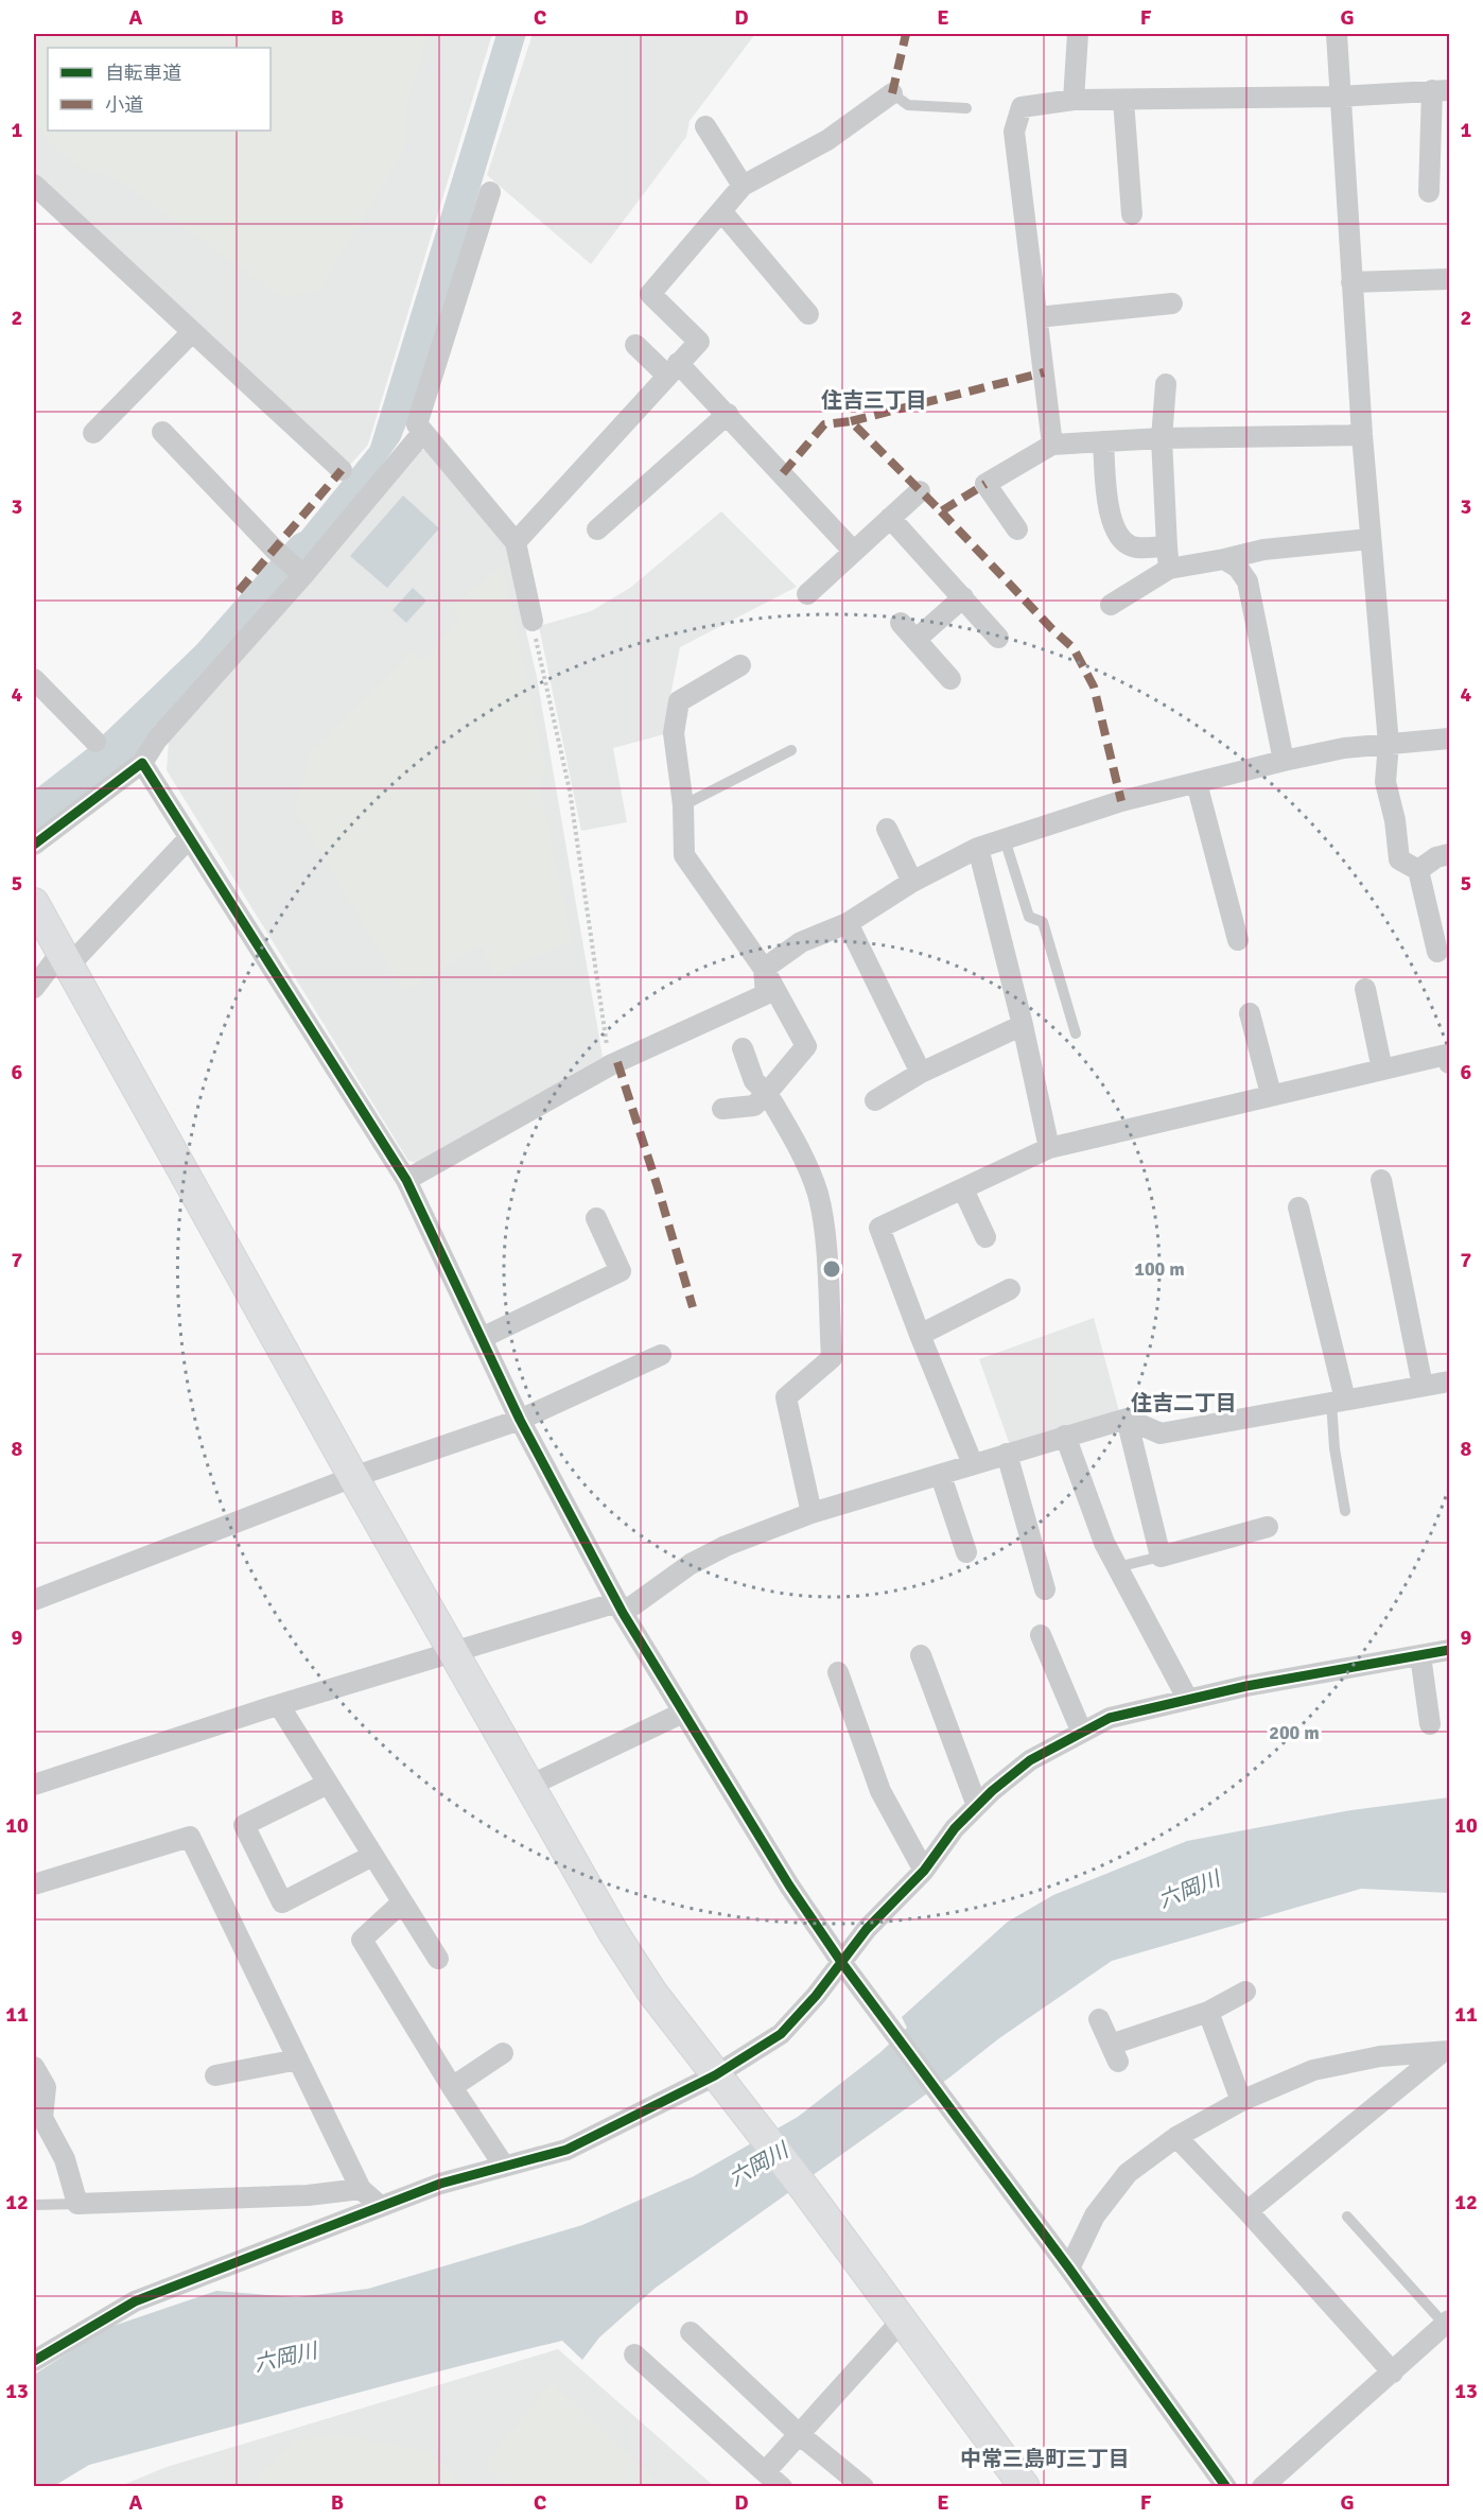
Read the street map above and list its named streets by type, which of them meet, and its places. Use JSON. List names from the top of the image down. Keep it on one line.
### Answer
{"districts":["住吉三丁目","住吉二丁目","中常三島町三丁目"],"water":["六岡川"],"legend":["自転車道","小道"],"grid":{"columns":["A","B","C","D","E","F","G"],"rows":["1","2","3","4","5","6","7","8","9","10","11","12","13"]},"rings":["100 m","200 m"]}
